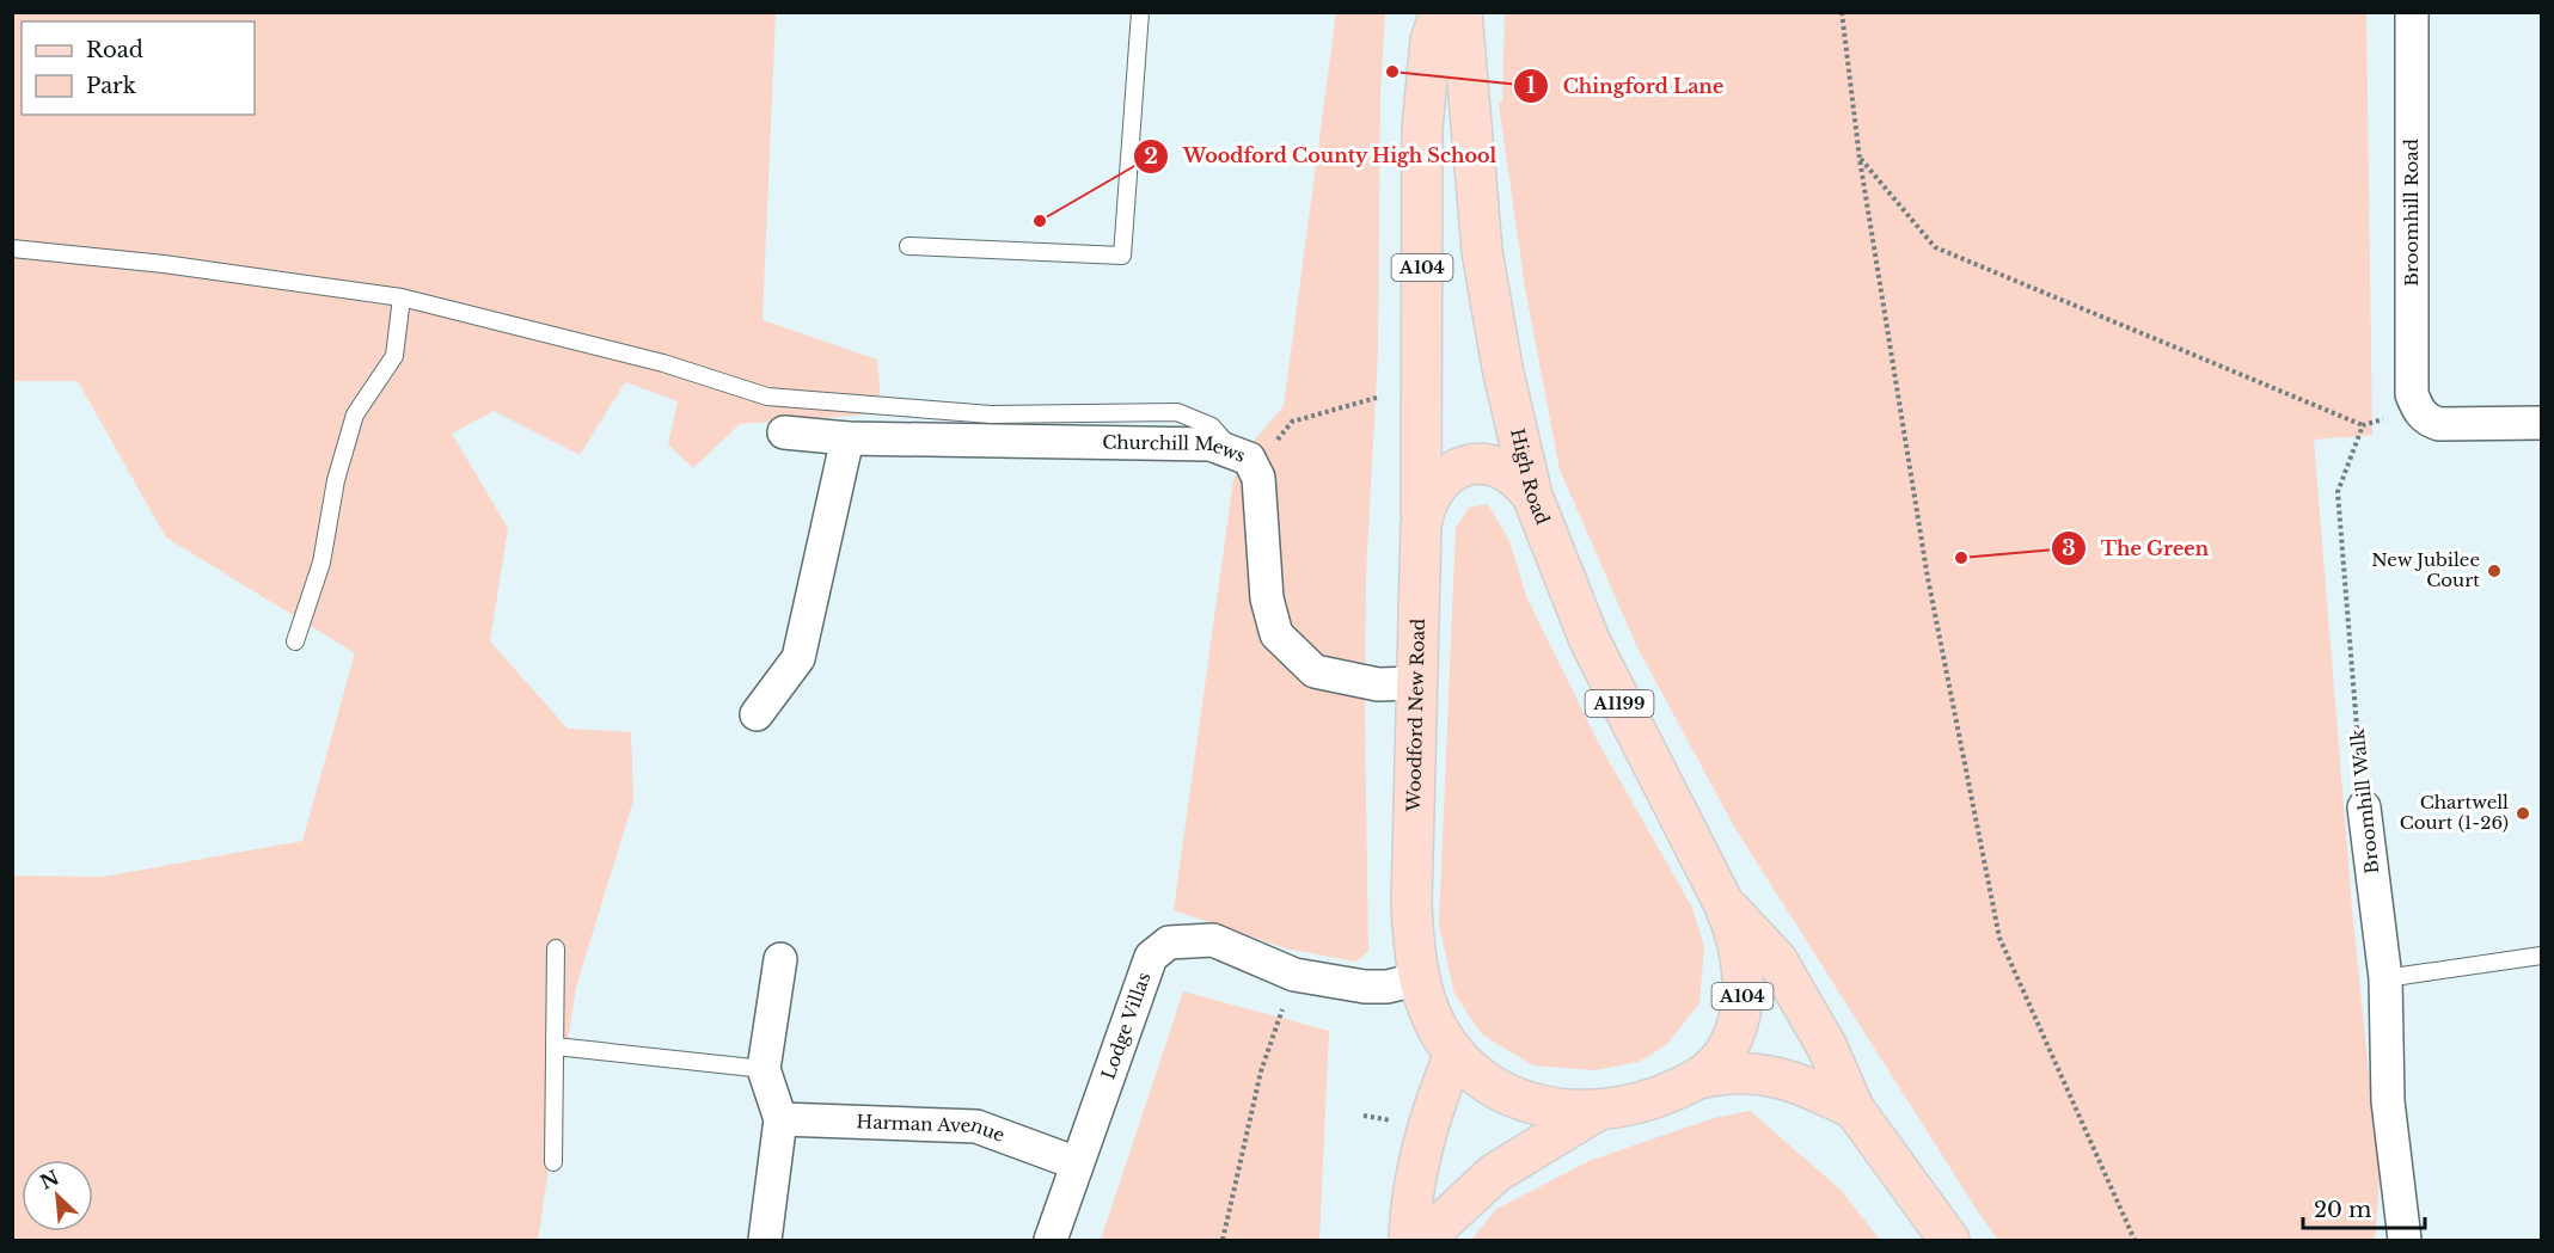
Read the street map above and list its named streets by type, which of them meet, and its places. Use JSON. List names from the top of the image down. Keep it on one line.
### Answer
{"streets":{"main road":["A104","High Road","A1199","Woodford New Road"],"street":["Broomhill Road","Churchill Mews","Broomhill Walk","Lodge Villas","Harman Avenue"]},"crossings":[["A104","Woodford New Road"],["Churchill Mews","Woodford New Road"],["High Road","A1199"],["High Road","Woodford New Road"],["A1199","Woodford New Road"],["Woodford New Road","Lodge Villas"],["Lodge Villas","Harman Avenue"]],"places":["Chingford Lane","Woodford County High School","The Green","New Jubilee Court","Chartwell Court (1-26)"],"legend":["Road","Park"],"scale_bar":"20 m","north":"top left"}
